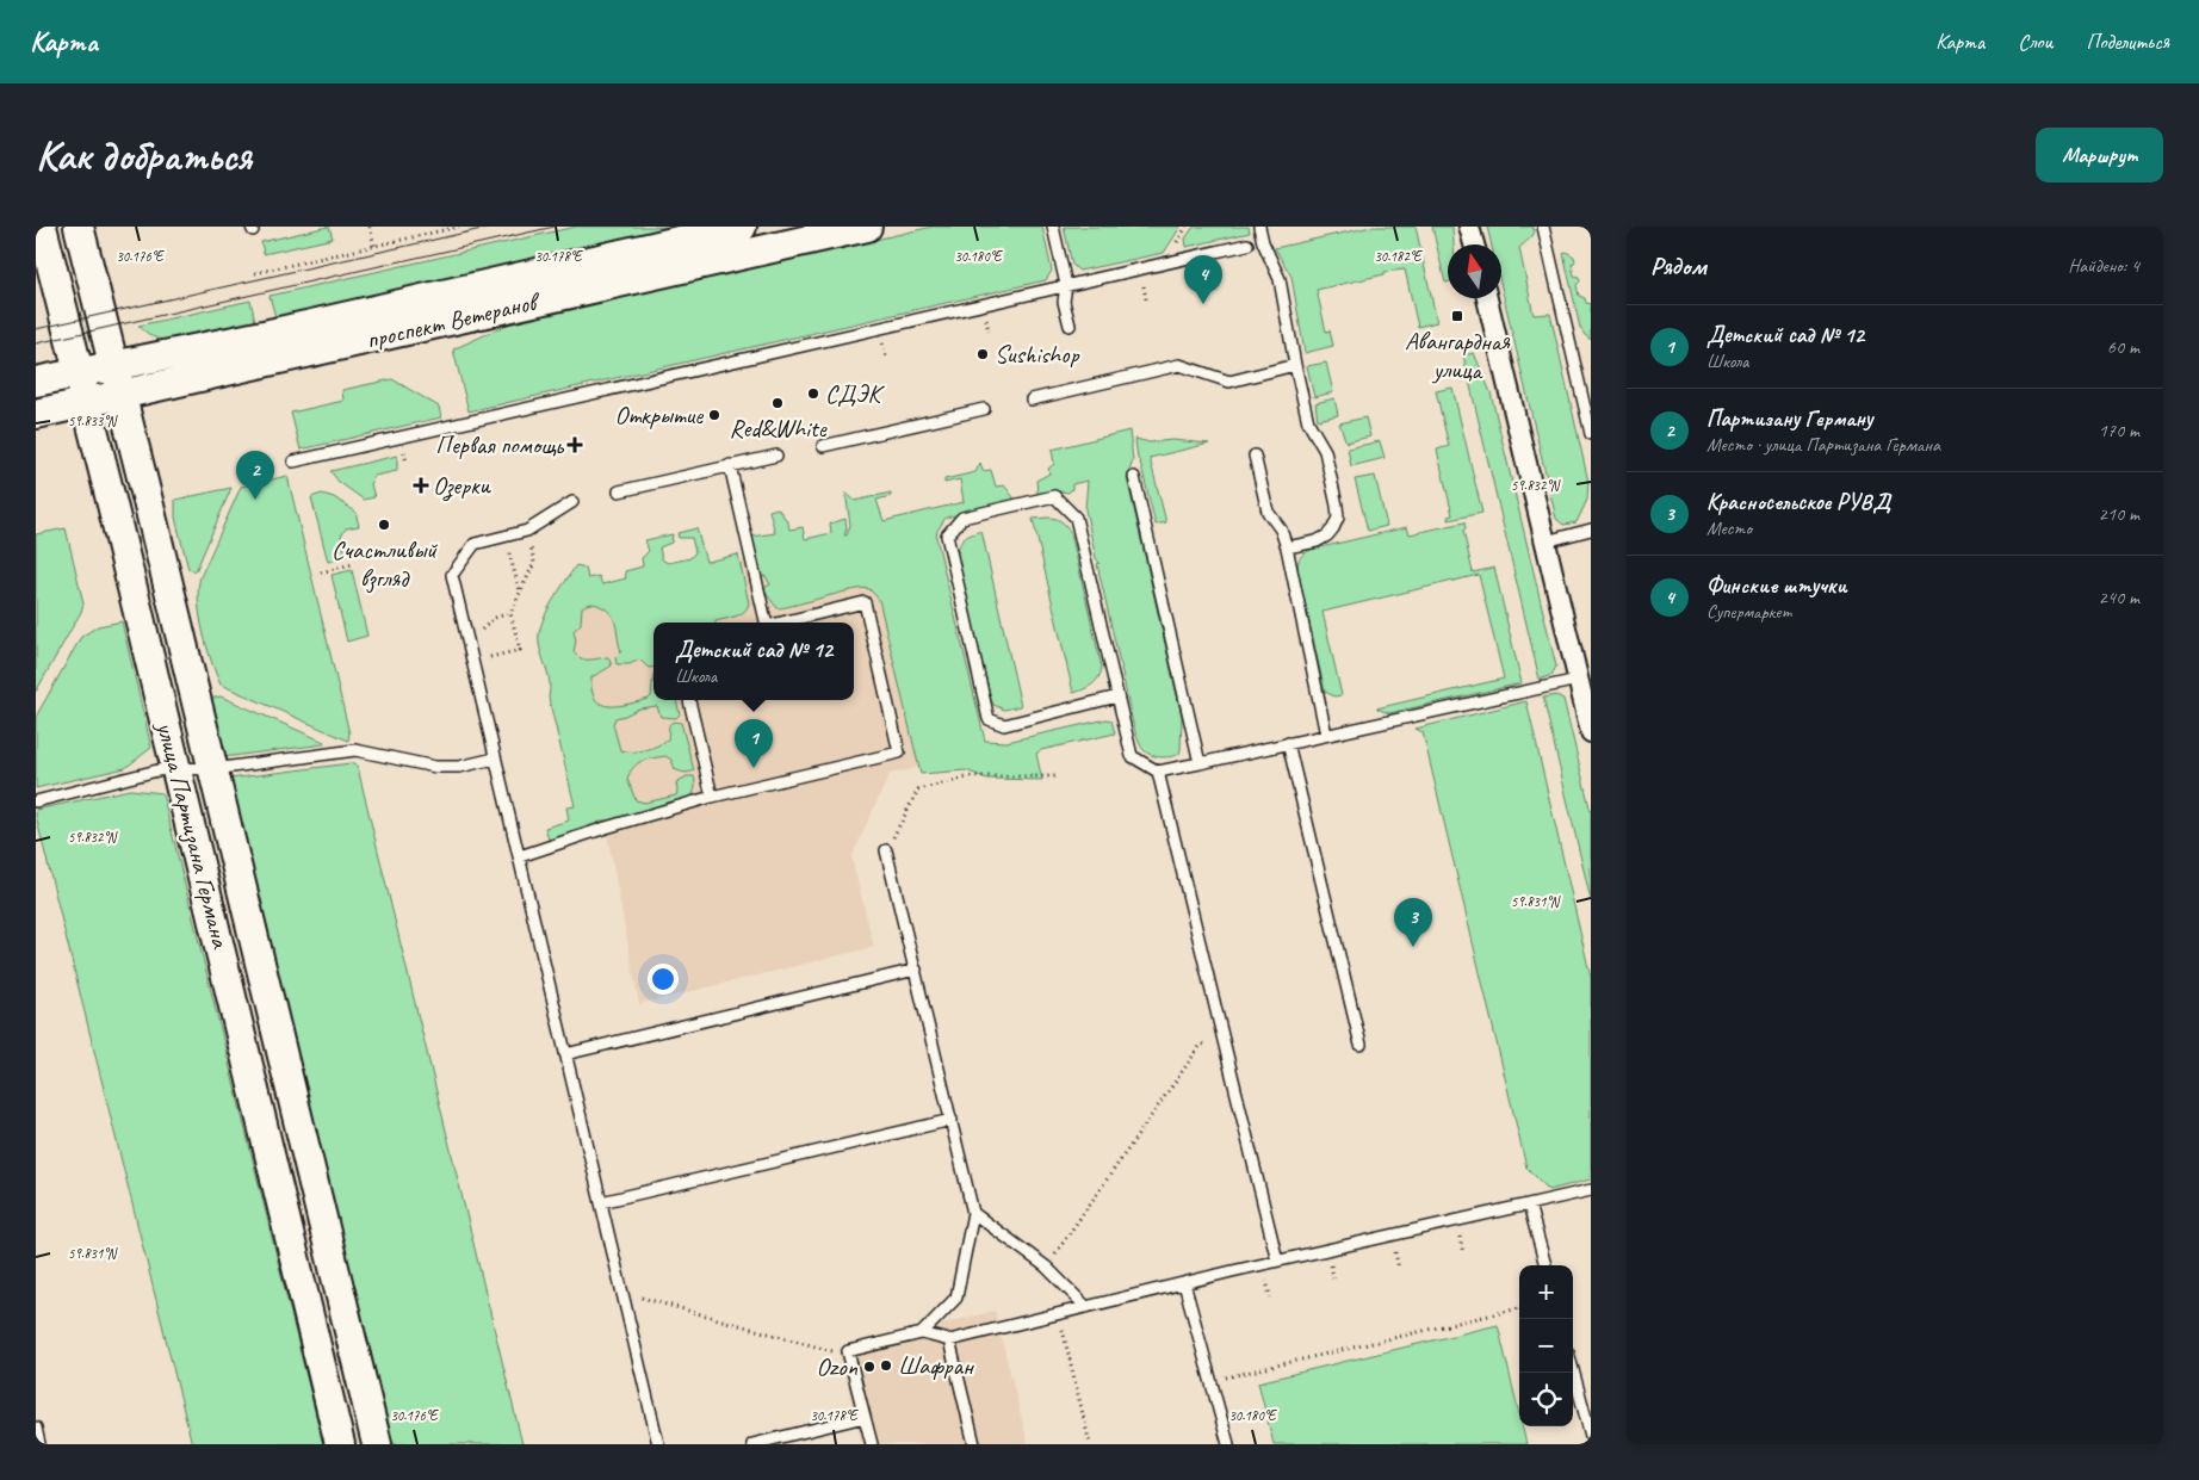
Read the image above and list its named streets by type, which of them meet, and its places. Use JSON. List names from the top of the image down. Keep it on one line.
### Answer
{"streets":{"main road":["проспект Ветеранов","улица Партизана Германа"]},"crossings":[["проспект Ветеранов","улица Партизана Германа"]],"places":{"transit":["Авангардная улица"],"other":["Sushishop","СДЭК","Red&White","Открытие","Счастливый взгляд","Шафран","Ozon"],"health":["Первая помощь","Озерки"]},"north":"top","page":{"header":"Карта","nav":["Карта","Слои","Поделиться"],"buttons":"Маршрут","title":"Как добраться","heading":["Рядом","Найдено: 4"],"pins":["4","2","1","3"],"list":[{"mark":"1","name":"Детский сад № 12","note":"Школа","value":"60 m"},{"mark":"2","name":"Партизану Герману","note":"Место · улица Партизана Германа","value":"170 m"},{"mark":"3","name":"Красносельское РУВД","note":"Место","value":"210 m"},{"mark":"4","name":"Финские штучки","note":"Супермаркет","value":"240 m"}],"popup":["Детский сад № 12","Школа"],"map_buttons":["+","−"]},"coordinates":["30.176°E","30.178°E","30.180°E","30.182°E","59.833°N","59.832°N","59.831°N"]}
